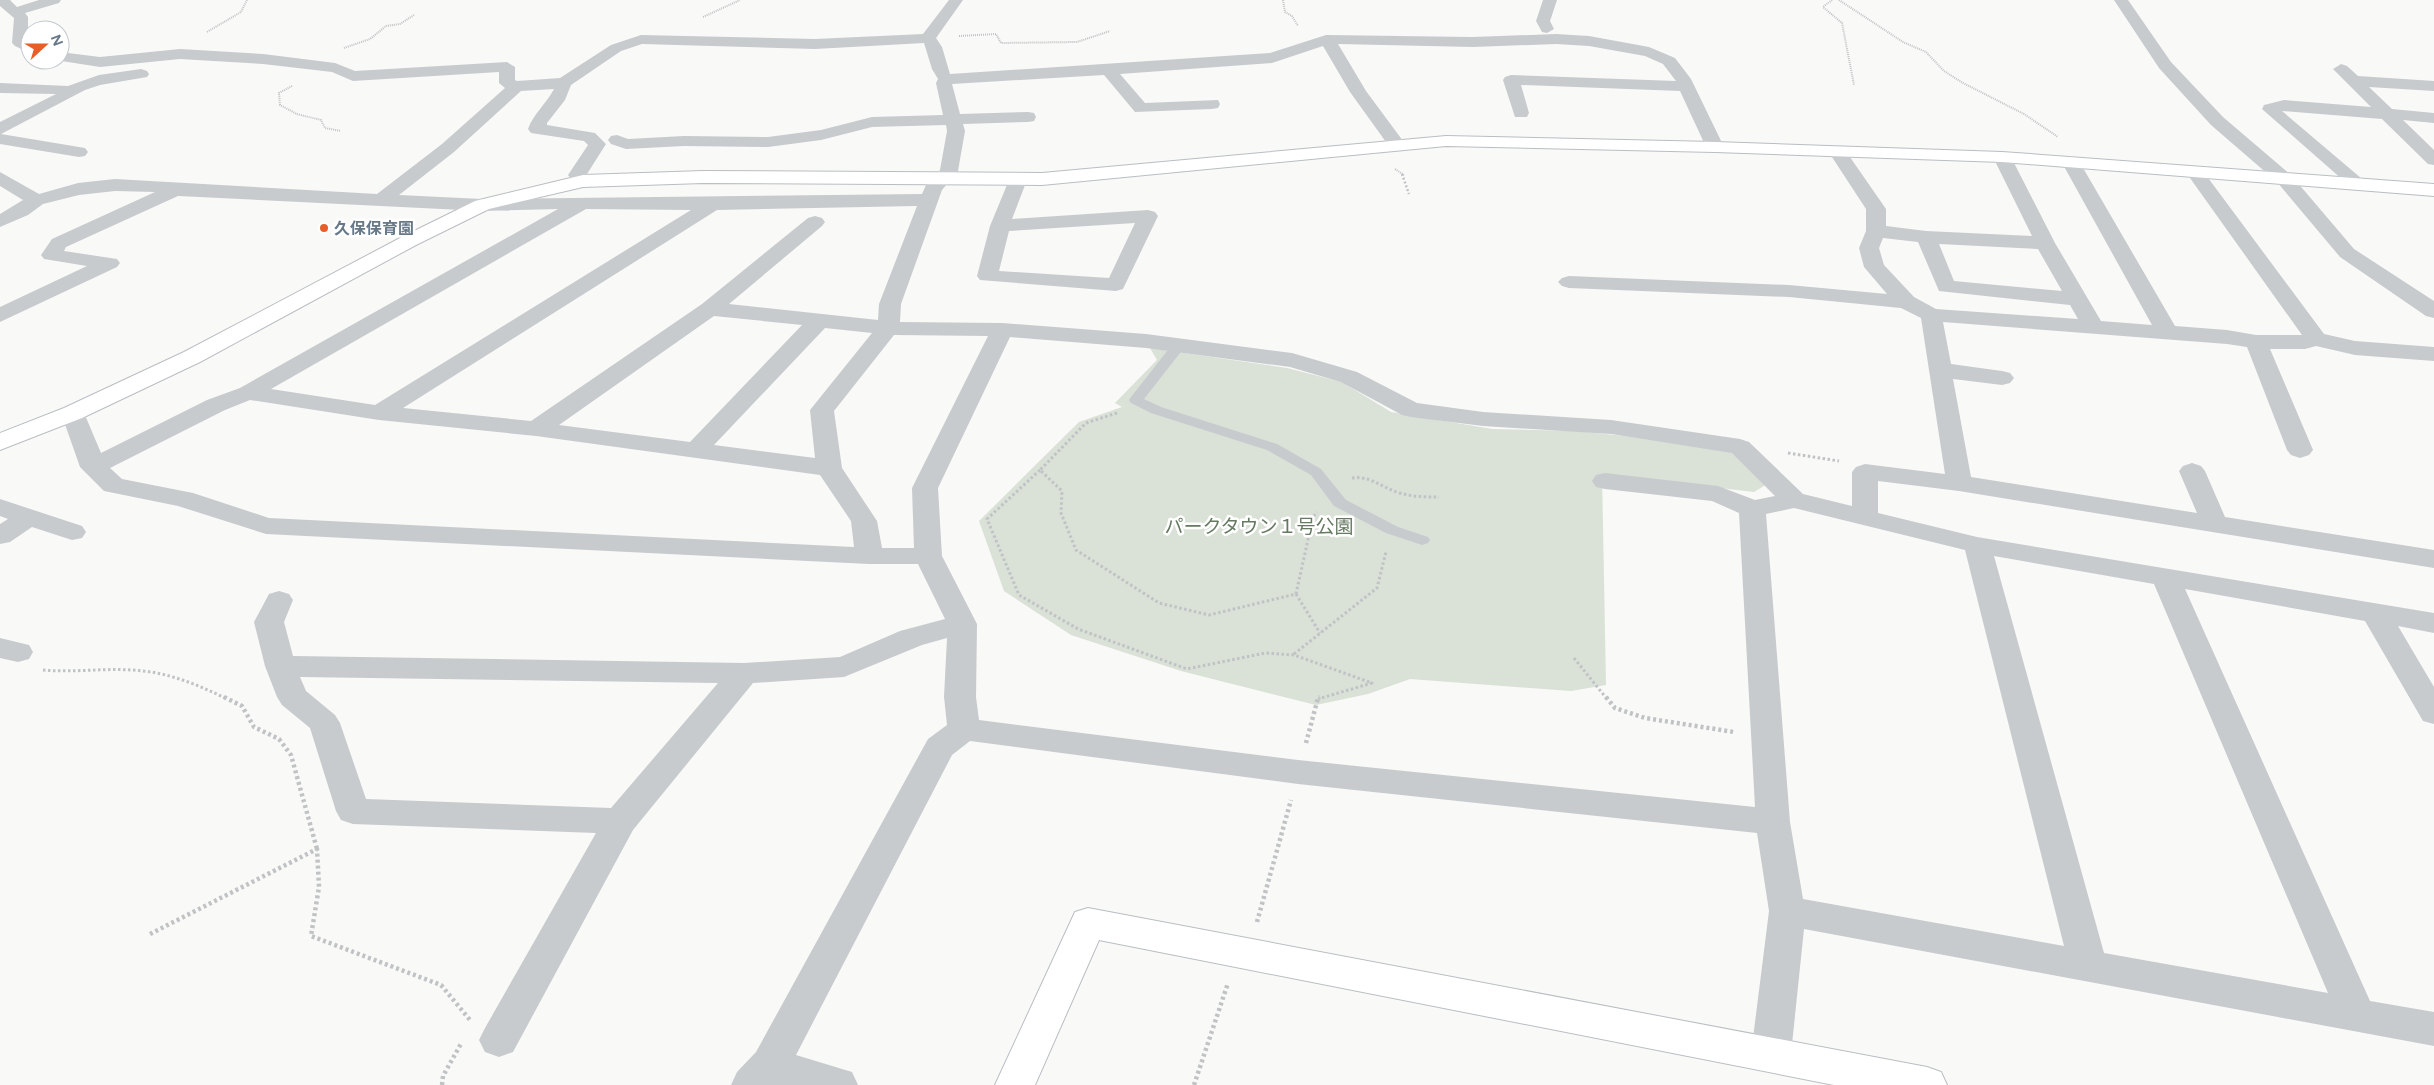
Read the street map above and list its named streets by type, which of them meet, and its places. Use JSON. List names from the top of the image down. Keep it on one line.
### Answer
{"parks":["パークタウン１号公園"],"places":["久保保育園"],"north":"right"}
